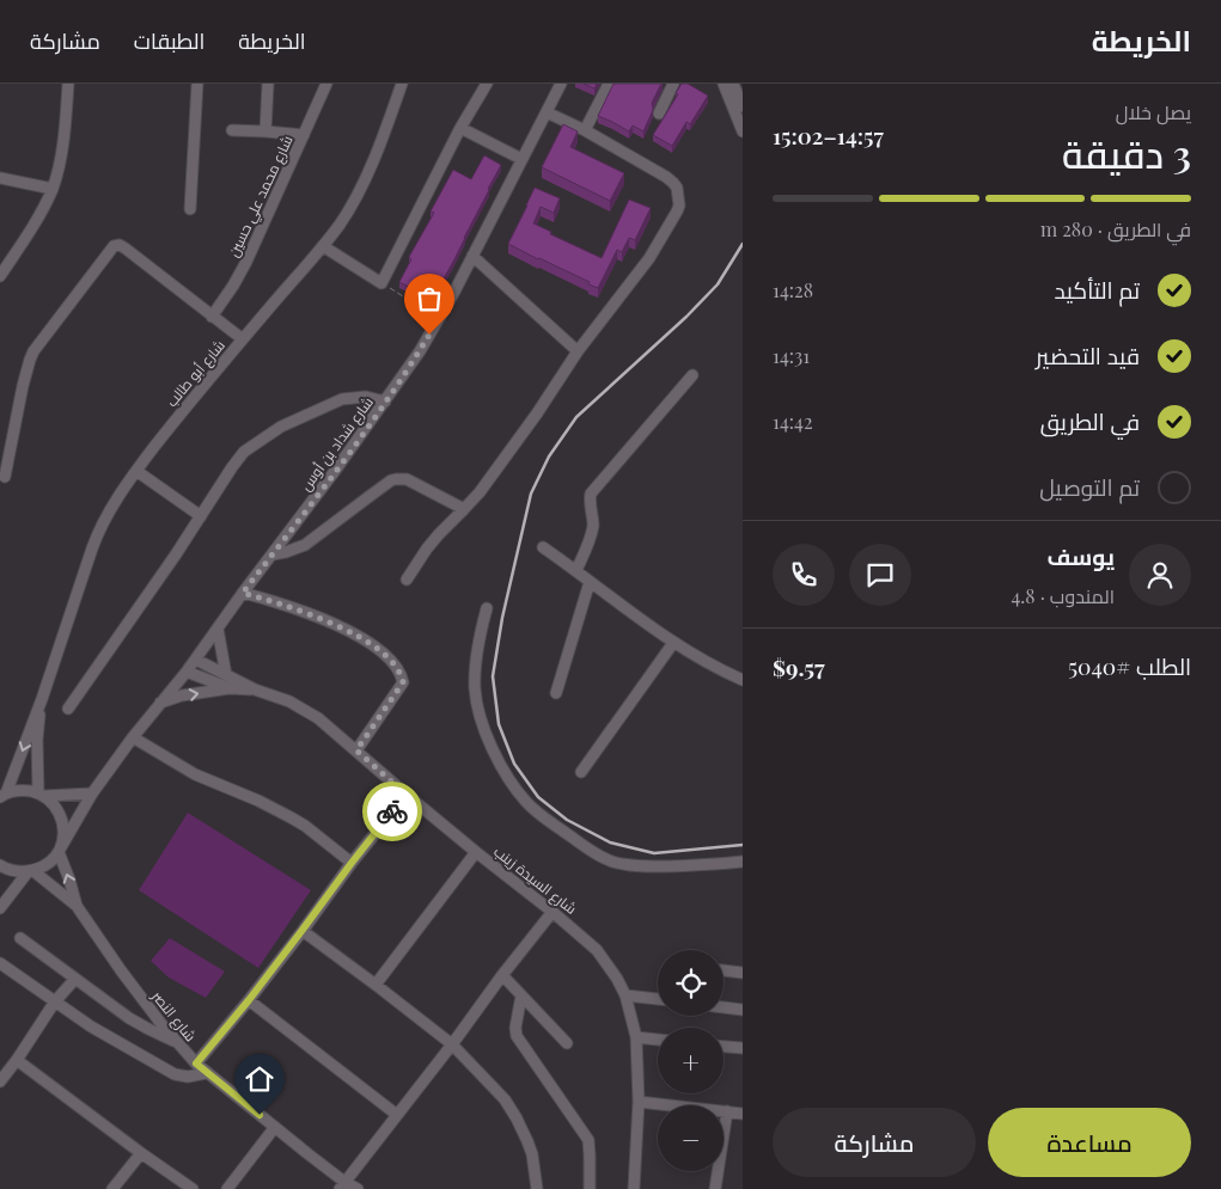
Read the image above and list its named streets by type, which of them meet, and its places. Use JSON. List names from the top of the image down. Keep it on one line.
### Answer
{"streets":{"street":["شارع محمد علي حسين","شارع أبو طالب","شارع شداد بن أوس","شارع السيدة زينب","شارع النصر"]},"crossings":[["شارع شداد بن أوس","شارع السيدة زينب"],["شارع شداد بن أوس","شارع النصر"]],"page":{"header":"الخريطة","nav":["الخريطة","الطبقات","مشاركة"],"heading":["3 دقيقة","يصل خلال","14:57–15:02"],"panel":["يوسف","المندوب · 4.8","الطلب #5040","$9.57"],"bar":"في الطريق · 280 m","list":[["تم التأكيد","14:28"],["قيد التحضير","14:31"],["في الطريق","14:42"],"تم التوصيل"],"map_buttons":["+","−"],"buttons":["مساعدة","مشاركة"]}}
